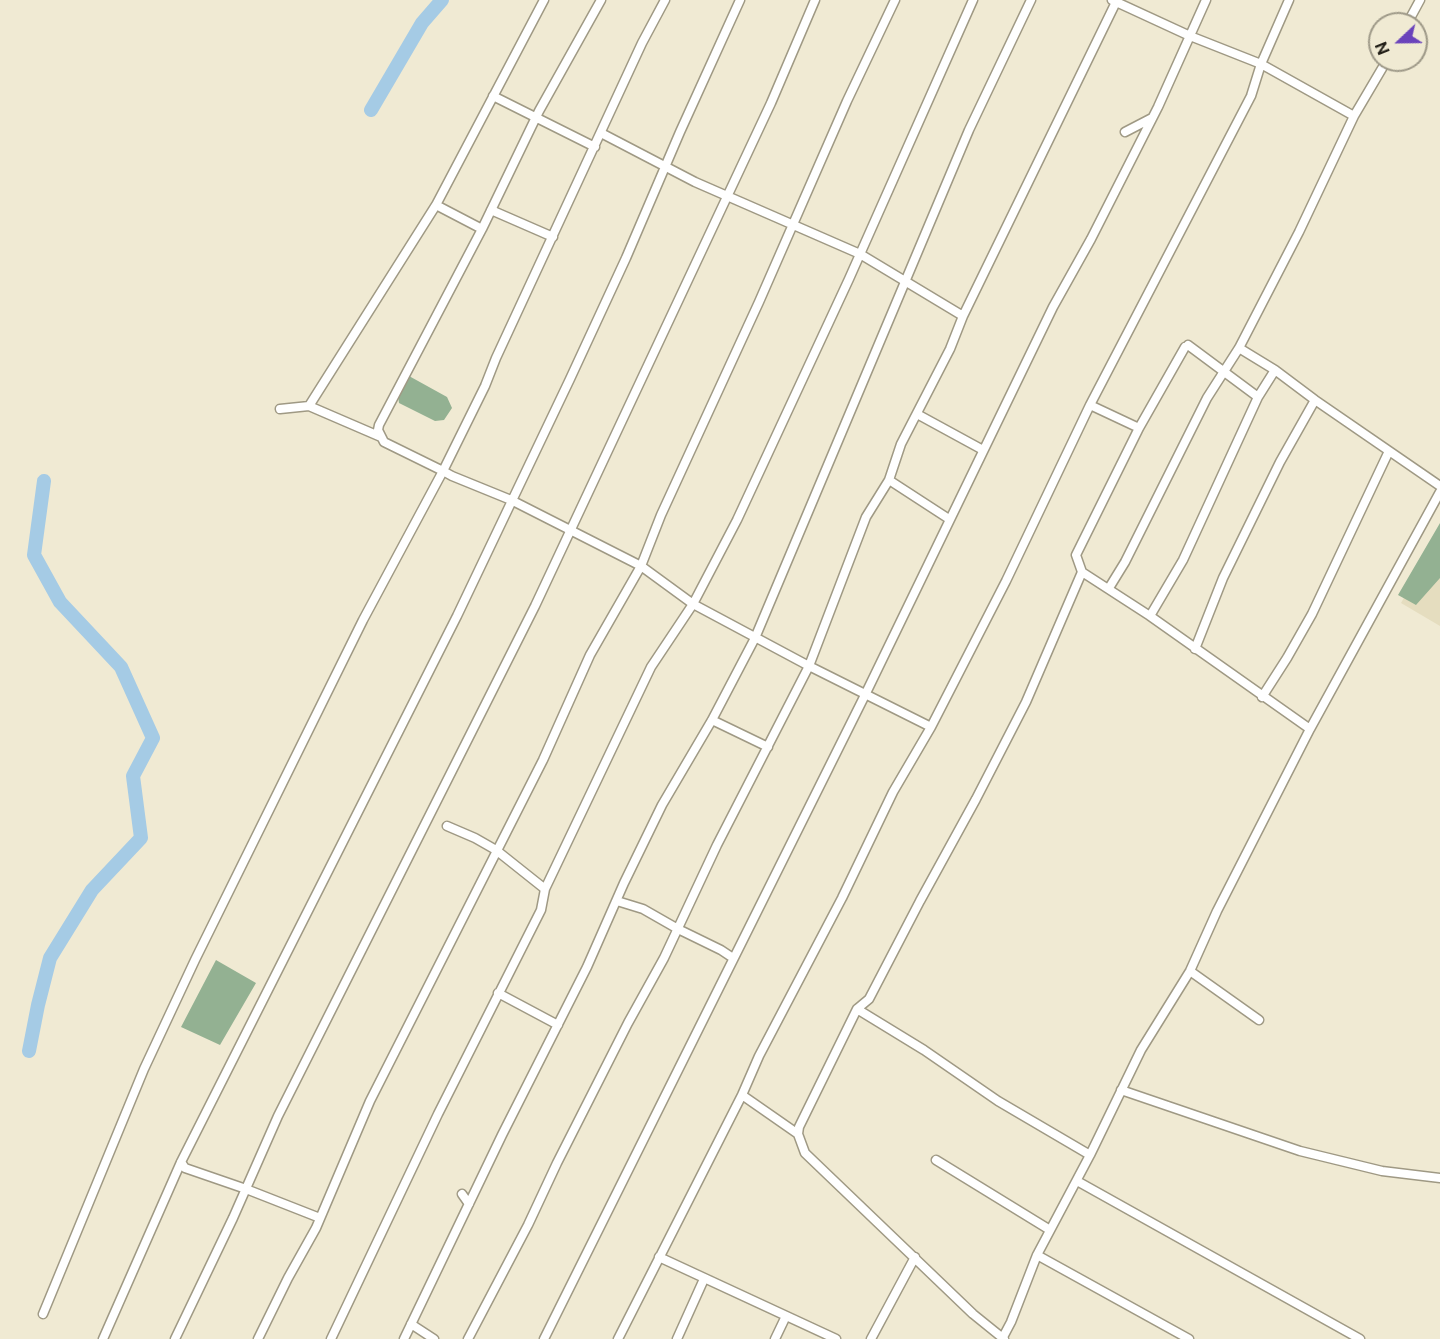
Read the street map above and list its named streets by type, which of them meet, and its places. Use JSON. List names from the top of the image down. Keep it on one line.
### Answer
{"north":"left"}
